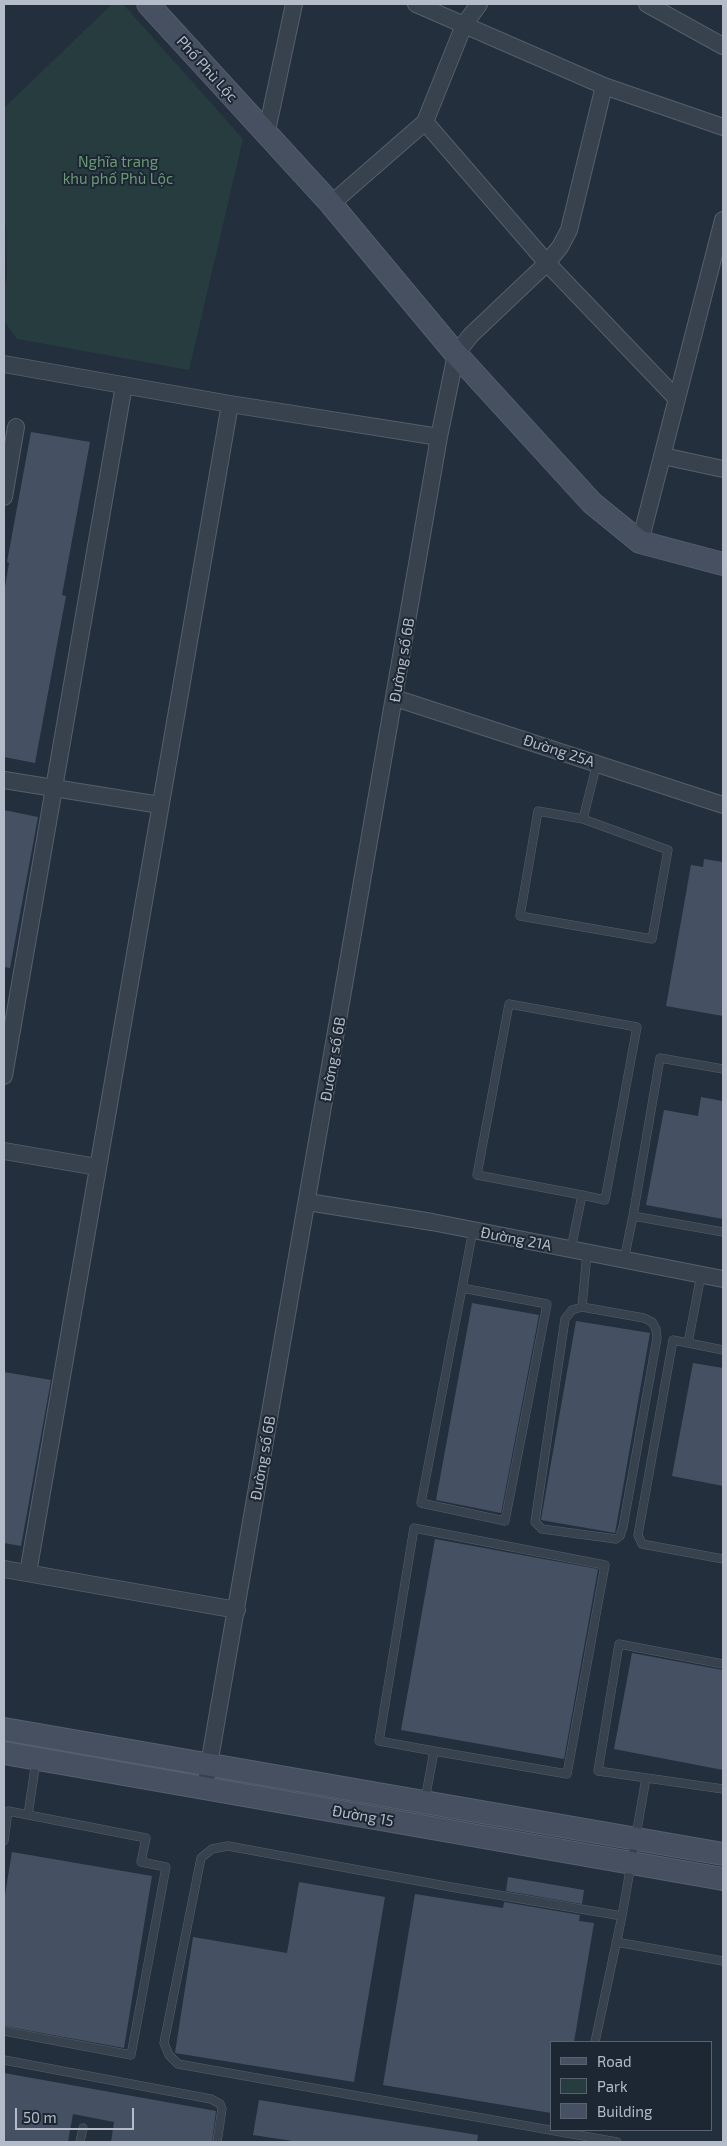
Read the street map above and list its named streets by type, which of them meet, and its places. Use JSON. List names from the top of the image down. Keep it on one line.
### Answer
{"streets":{"street":["Phố Phù Lộc","Đường số 6B","Đường 25A","Đường 21A","Đường 15"]},"crossings":[["Phố Phù Lộc","Đường số 6B"],["Đường số 6B","Đường 25A"],["Đường số 6B","Đường 21A"],["Đường số 6B","Đường 15"]],"parks":["Nghĩa trang khu phố Phù Lộc"],"legend":["Road","Park","Building"],"scale_bar":"50 m"}
